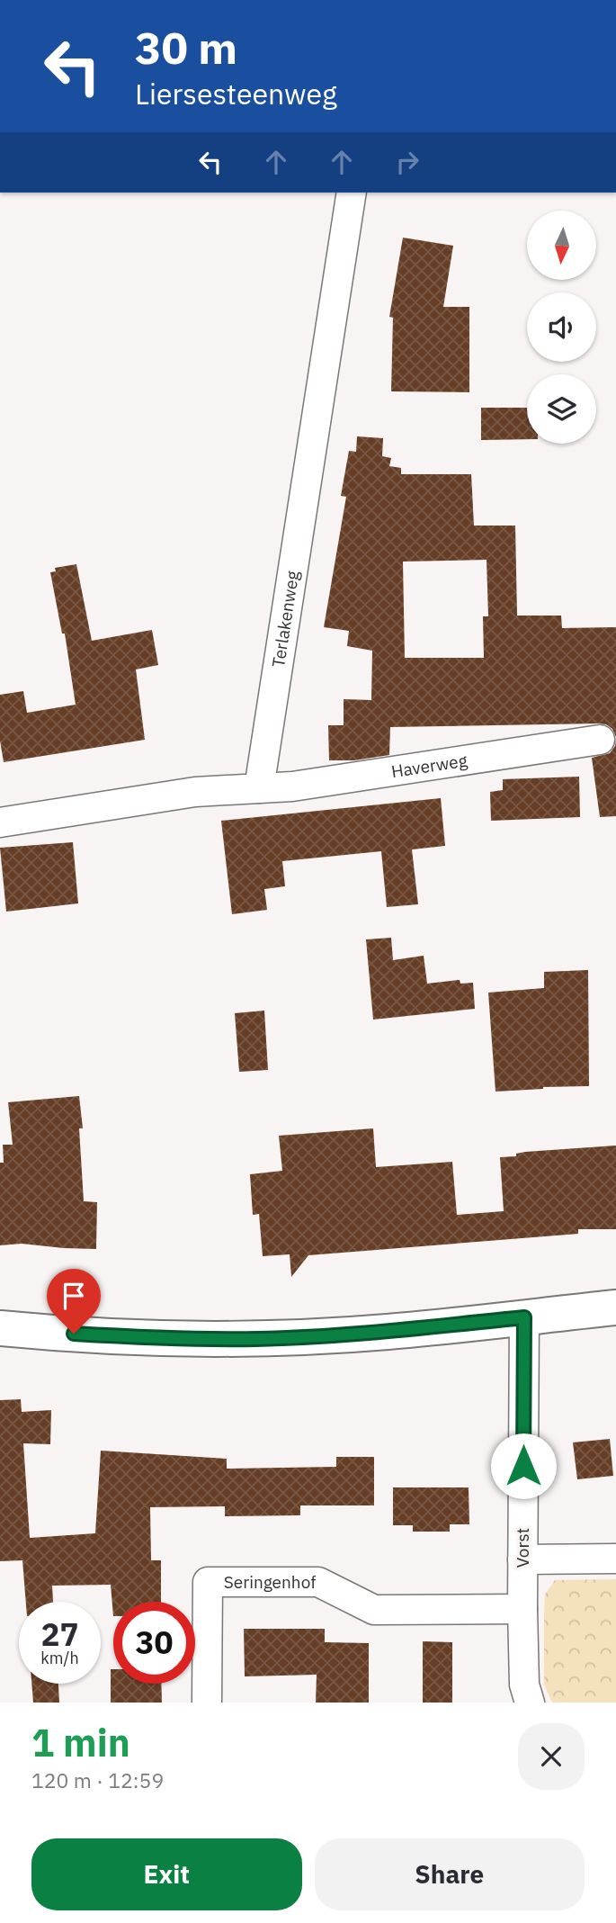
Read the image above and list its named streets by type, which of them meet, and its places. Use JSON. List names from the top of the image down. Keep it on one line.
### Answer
{"streets":{"street":["Terlakenweg","Haverweg","Vorst","Seringenhof"]},"crossings":[["Terlakenweg","Haverweg"],["Vorst","Seringenhof"]],"north":"bottom","page":{"turn":["30 m","Liersesteenweg"],"speed":"27 km/h","limit":"30","heading":["1 min","120 m · 12:59"],"buttons":["Exit","Share"]}}
